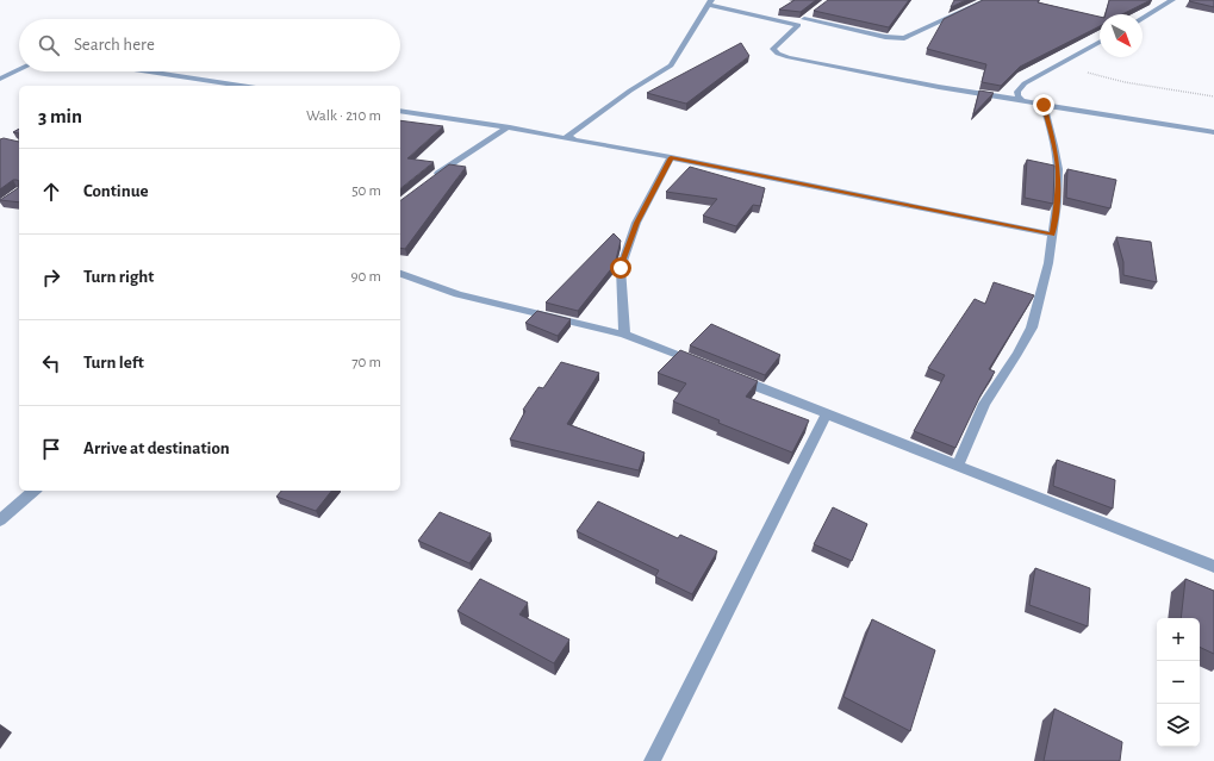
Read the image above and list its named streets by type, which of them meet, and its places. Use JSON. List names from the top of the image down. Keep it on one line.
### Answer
{"north":"bottom right","page":{"search":"Search here","heading":["3 min","Walk · 210 m"],"list":[["Continue","50 m"],["Turn right","90 m"],["Turn left","70 m"],"Arrive at destination"],"map_buttons":["+","−"]}}
